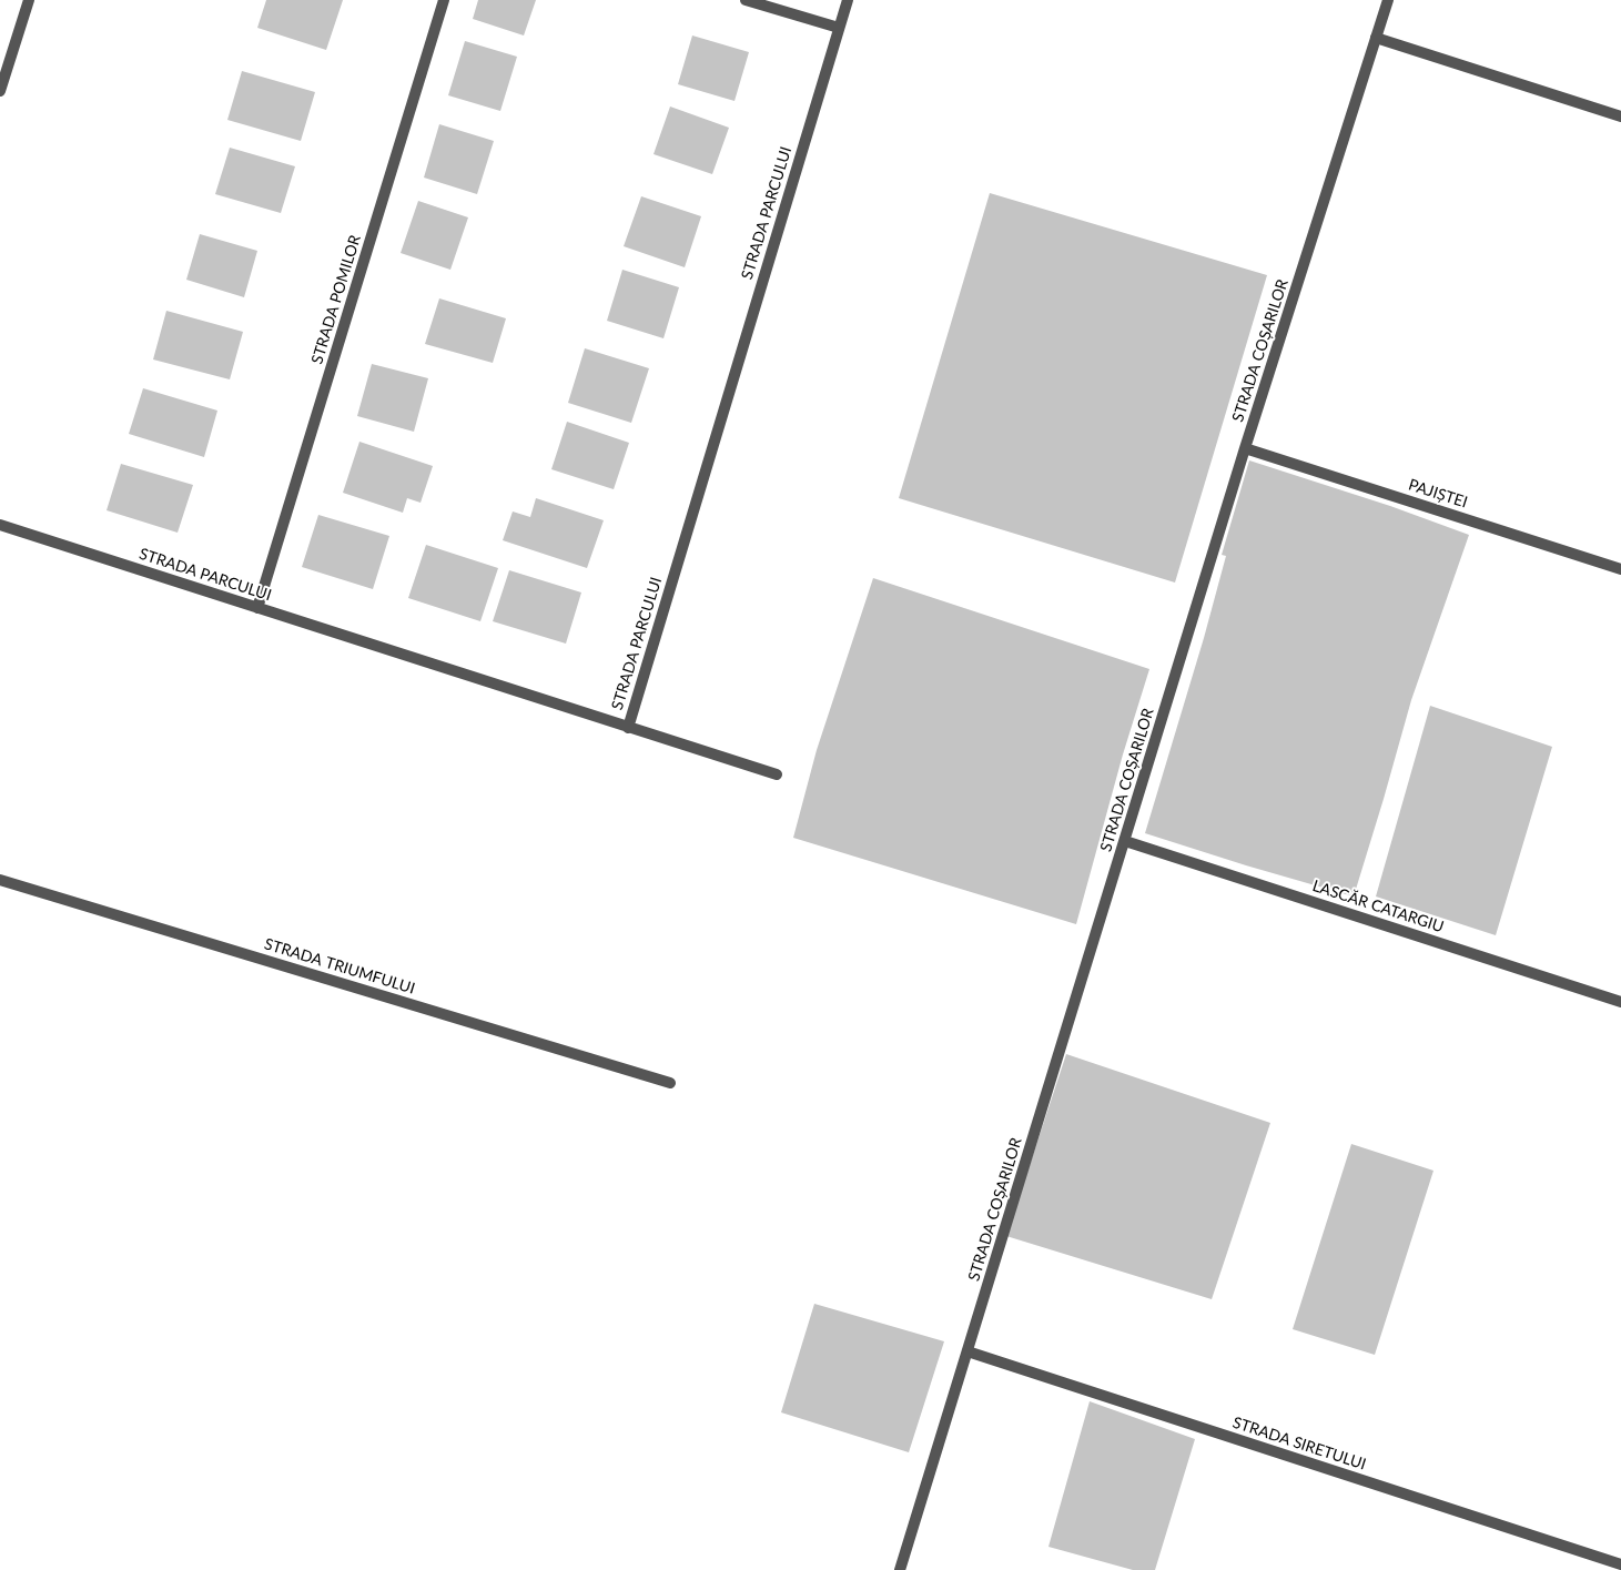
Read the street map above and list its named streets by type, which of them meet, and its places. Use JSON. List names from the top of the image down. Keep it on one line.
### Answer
{"streets":{"street":["STRADA PARCULUI","STRADA POMILOR","STRADA COȘARILOR","PAJIȘTEI","LASCĂR CATARGIU","STRADA TRIUMFULUI","STRADA SIRETULUI"]},"crossings":[["STRADA PARCULUI","STRADA POMILOR"],["STRADA COȘARILOR","PAJIȘTEI"],["STRADA COȘARILOR","LASCĂR CATARGIU"],["STRADA COȘARILOR","STRADA SIRETULUI"]]}
